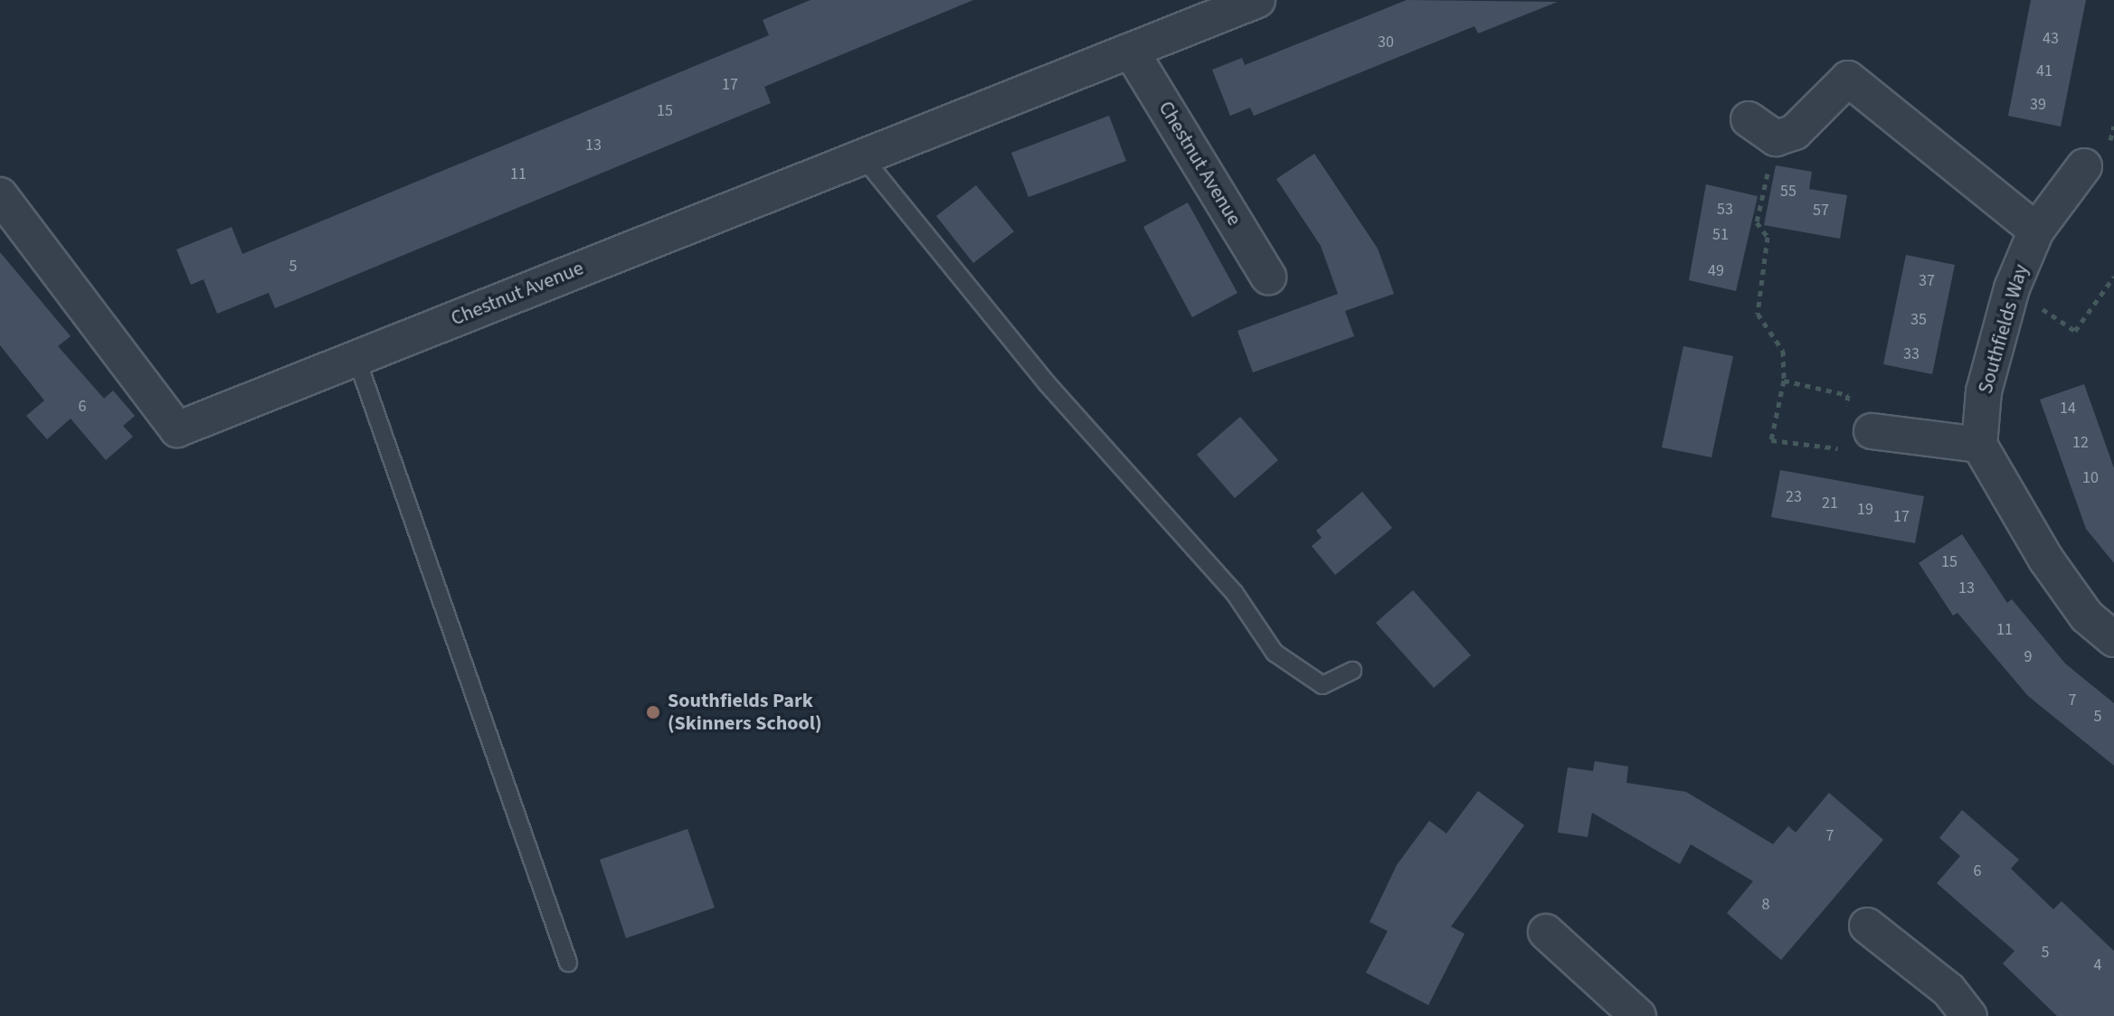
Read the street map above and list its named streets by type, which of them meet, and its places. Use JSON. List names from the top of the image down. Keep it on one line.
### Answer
{"streets":{"street":["Chestnut Avenue","Southfields Way"]},"places":["Southfields Park (Skinners School)"],"house_numbers":["43","30","41","17","39","15","13","11","55","53","57","51","5","49","37","35","33","6","14","12","10","23","21","19","17","15","13","11","9","7","5","7","6","8","5","4"]}
